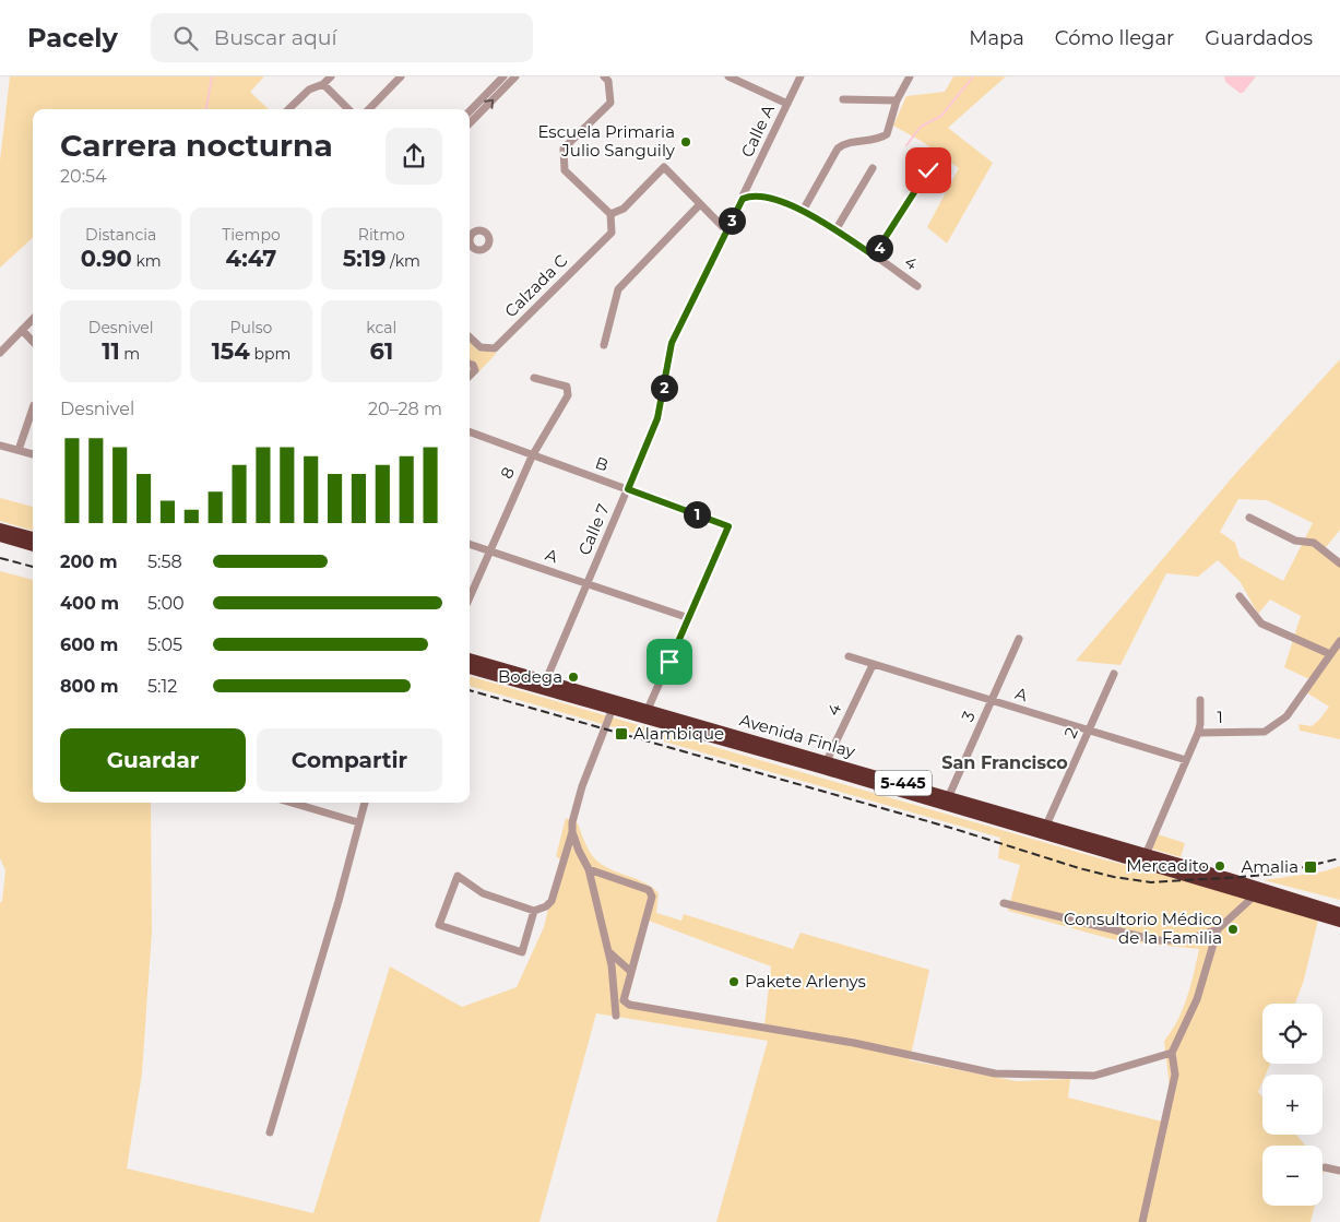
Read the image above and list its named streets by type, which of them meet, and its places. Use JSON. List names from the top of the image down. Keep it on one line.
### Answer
{"streets":{"highway":["Avenida Finlay","5-445"],"street":["Calle A","4","Calzada C","B","8","Calle 7","A","3","1","2"]},"crossings":[["Calle A","4"],["Calle A","Calle 7"],["4","Calle 7"],["4","A"],["4","Avenida Finlay"],["B","8"],["B","Calle 7"],["B","A"],["8","A"],["Calle 7","A"],["Calle 7","Avenida Finlay"],["A","3"],["A","1"],["A","2"],["3","Avenida Finlay"],["1","Avenida Finlay"],["2","Avenida Finlay"]],"districts":["San Francisco"],"places":{"other":["Escuela Primaria Julio Sanguily","Bodega","Mercadito","Consultorio Médico de la Familia","Pakete Arlenys"],"transit":["Alambique","Amalia"]},"page":{"header":"Pacely","search":"Buscar aquí","nav":["Mapa","Cómo llegar","Guardados"],"heading":["Carrera nocturna","20:54"],"stats":[["Distancia","0.90 km"],["Tiempo","4:47"],["Ritmo","5:19 /km"],["Desnivel","11 m"],["Pulso","154 bpm"],["kcal","61"]],"pins":["3","4","2","1"],"chart":["Desnivel","20–28 m"],"list":[{"name":"200 m","note":"5:58"},{"name":"400 m","note":"5:00"},{"name":"600 m","note":"5:05"},{"name":"800 m","note":"5:12"}],"buttons":["Guardar","Compartir"],"map_buttons":["+","−"]}}
